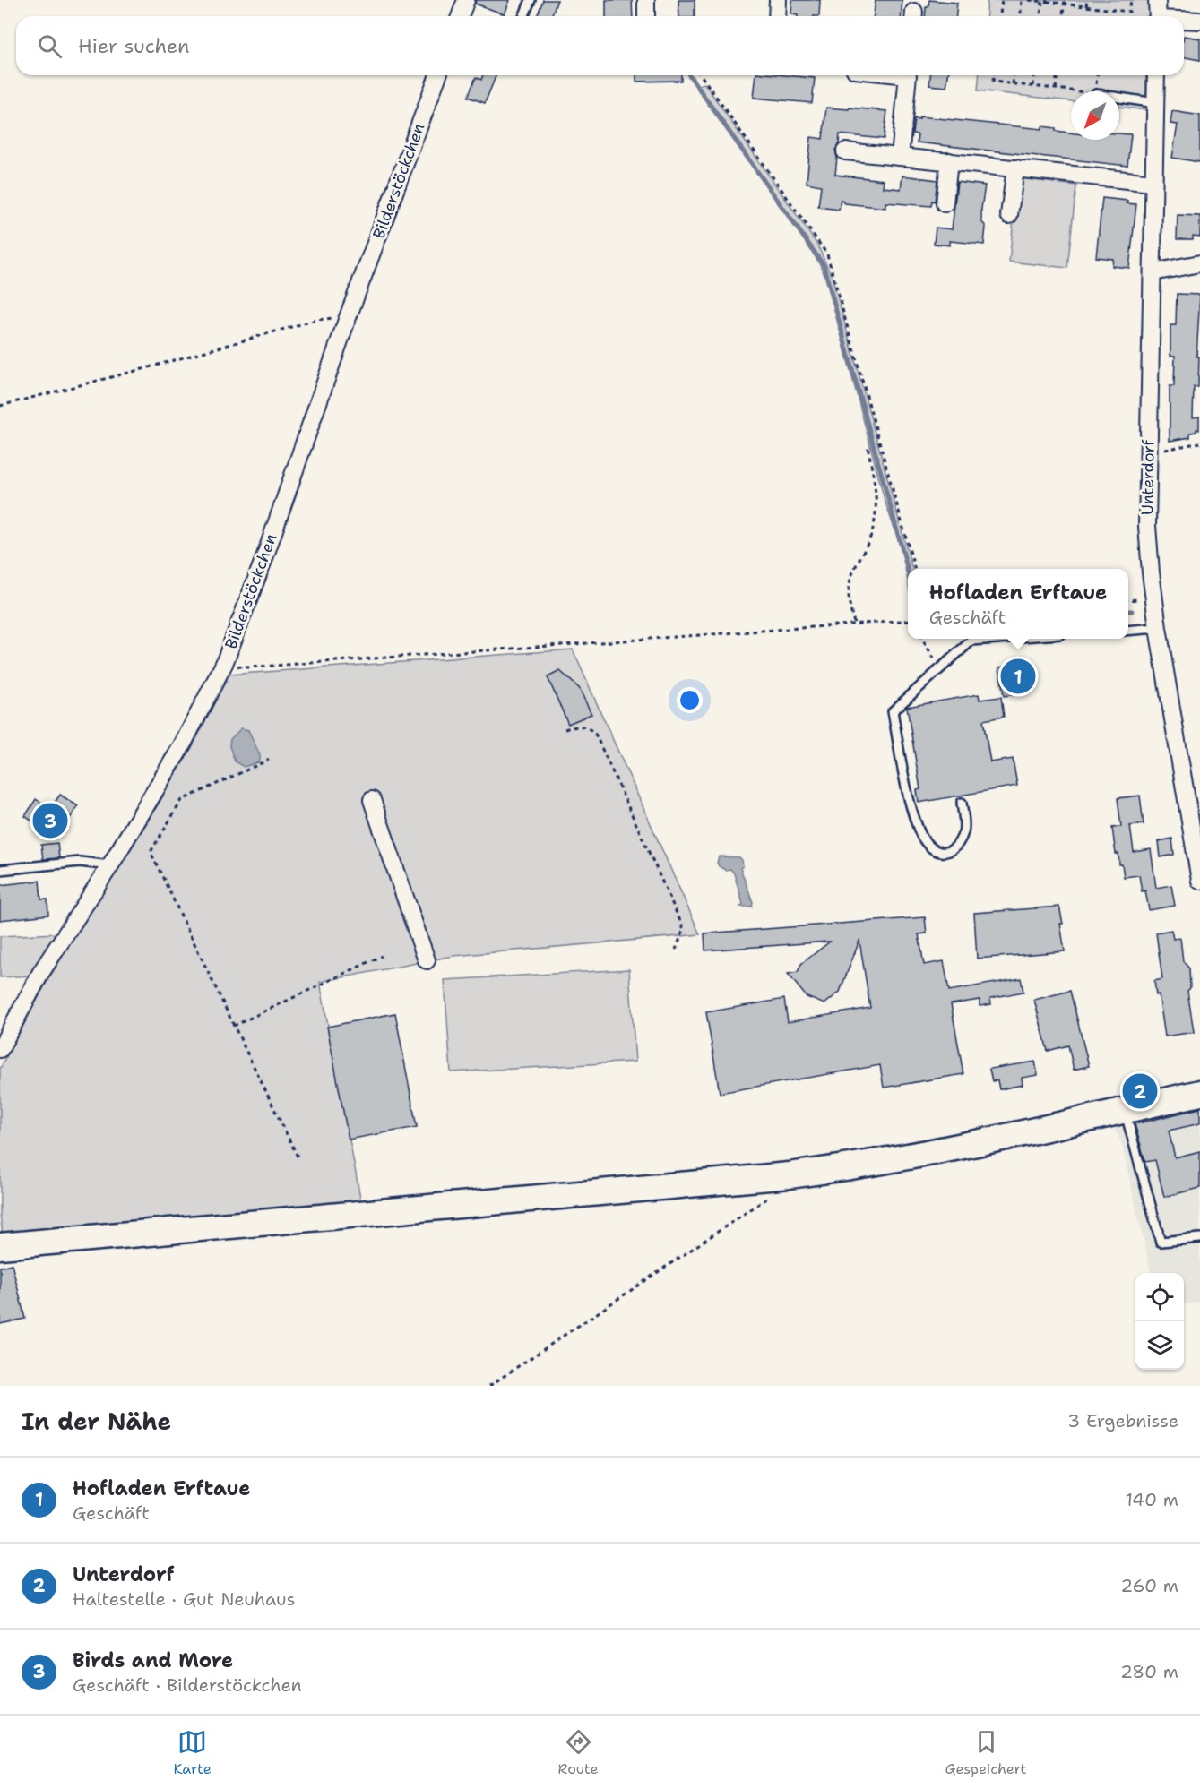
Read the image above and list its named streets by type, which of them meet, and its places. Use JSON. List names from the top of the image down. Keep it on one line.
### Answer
{"streets":{"street":["Bilderstöckchen","Unterdorf"]},"north":"bottom left","page":{"search":"Hier suchen","popup":["Hofladen Erftaue","Geschäft"],"pins":["1","3","2"],"heading":["In der Nähe","3 Ergebnisse"],"list":[{"mark":"1","name":"Hofladen Erftaue","note":"Geschäft","value":"140 m"},{"mark":"2","name":"Unterdorf","note":"Haltestelle · Gut Neuhaus","value":"260 m"},{"mark":"3","name":"Birds and More","note":"Geschäft · Bilderstöckchen","value":"280 m"}],"nav":["Karte","Route","Gespeichert"]}}
